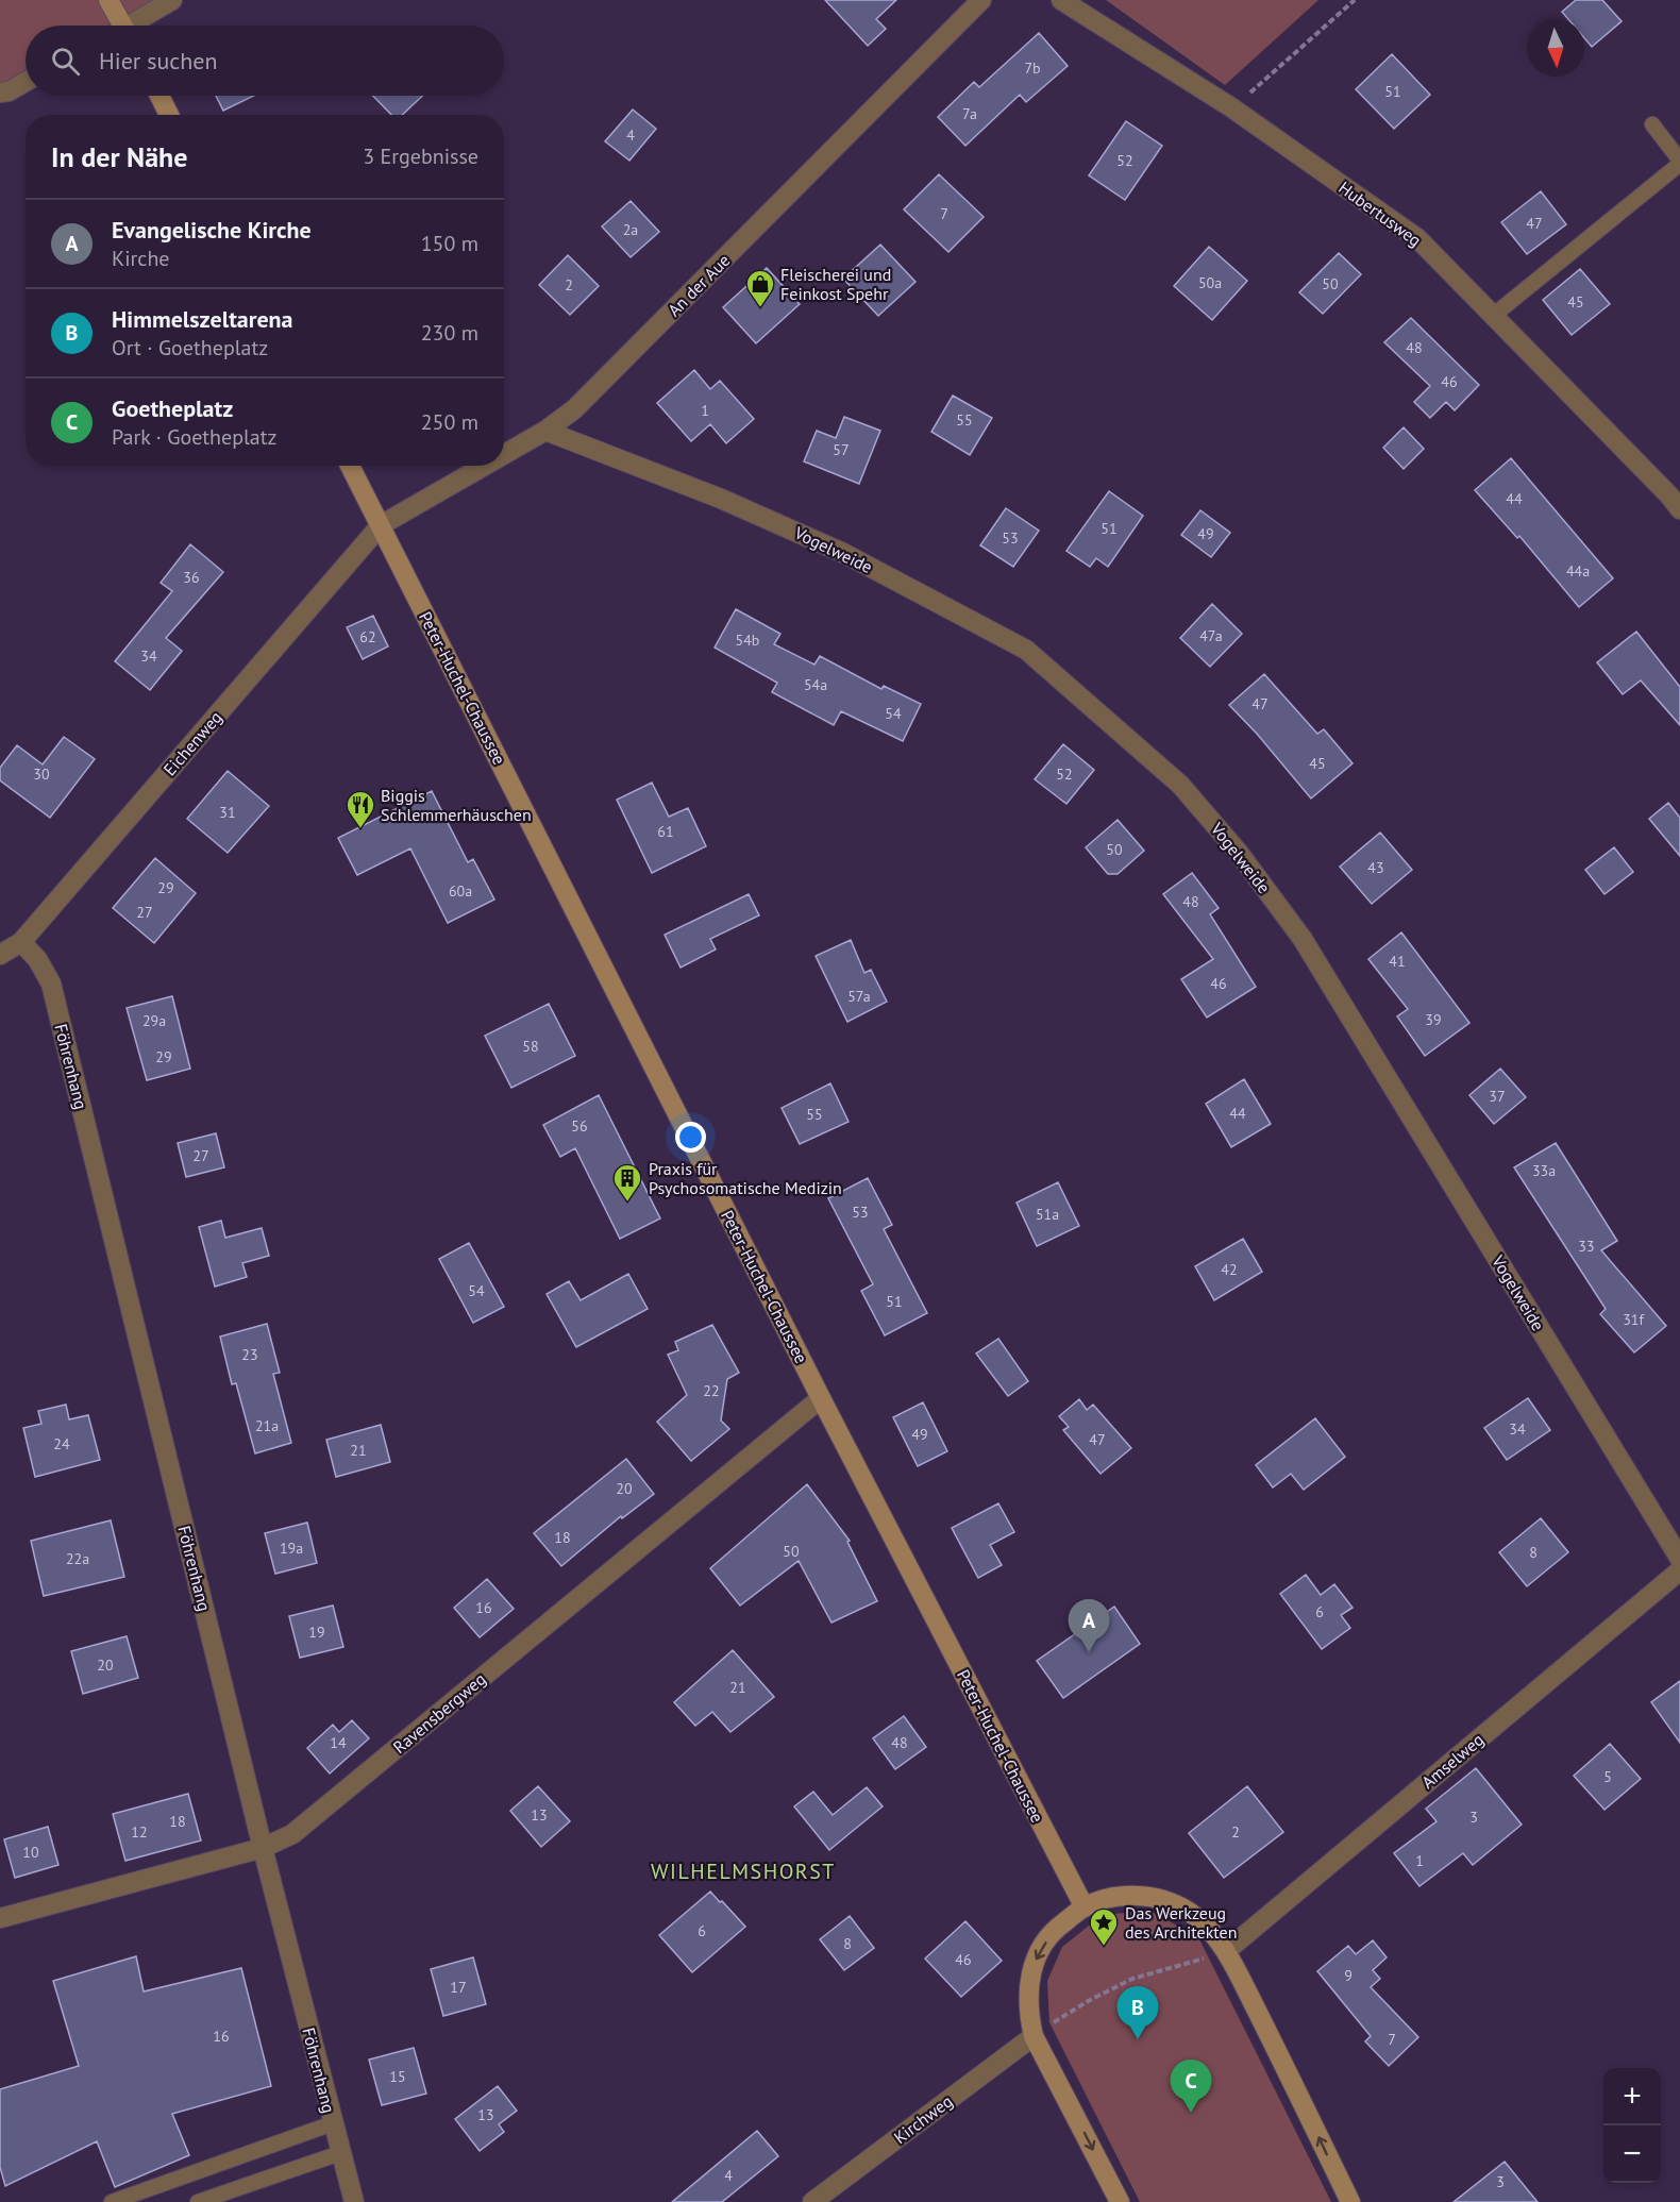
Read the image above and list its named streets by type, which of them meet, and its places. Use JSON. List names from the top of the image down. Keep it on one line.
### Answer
{"streets":{"street":["Hubertusweg","An der Aue","Vogelweide","Peter-Huchel-Chaussee","Eichenweg","Föhrenhang","Ravensbergweg","Amselweg","Kirchweg"]},"crossings":[["An der Aue","Vogelweide"],["An der Aue","Peter-Huchel-Chaussee"],["An der Aue","Eichenweg"],["Peter-Huchel-Chaussee","Eichenweg"],["Peter-Huchel-Chaussee","Ravensbergweg"],["Eichenweg","Föhrenhang"],["Föhrenhang","Ravensbergweg"]],"districts":["WILHELMSHORST"],"places":{"shop":["Fleischerei und Feinkost Spehr"],"restaurant":["Biggis Schlemmerhäuschen"],"building":["Praxis für Psychosomatische Medizin"],"place":["Das Werkzeug des Architekten"]},"house_numbers":["7b","51","7a","4","52","7","47","2a","50a","50","2","45","48","46","1","55","57","44","51","49","53","44a","36","47a","62","54b","34","54a","47","54","45","30","52","31","61","50","43","29","60a","48","27","41","46","57a","39","29a","58","29","37","44","55","56","27","33a","53","51a","33","42","54","51","31f","23","22","21a","34","49","47","24","21","20","18","19a","50","8","22a","16","6","19","20","21","14","48","5","13","3","18","12","2","10","1","6","8","46","9","17","16","7","15","13","4","3"],"north":"bottom","page":{"search":"Hier suchen","heading":["In der Nähe","3 Ergebnisse"],"list":[{"mark":"A","name":"Evangelische Kirche","note":"Kirche","value":"150 m"},{"mark":"B","name":"Himmelszeltarena","note":"Ort · Goetheplatz","value":"230 m"},{"mark":"C","name":"Goetheplatz","note":"Park · Goetheplatz","value":"250 m"}],"pins":["A","B","C"],"map_buttons":["+","−"]}}
